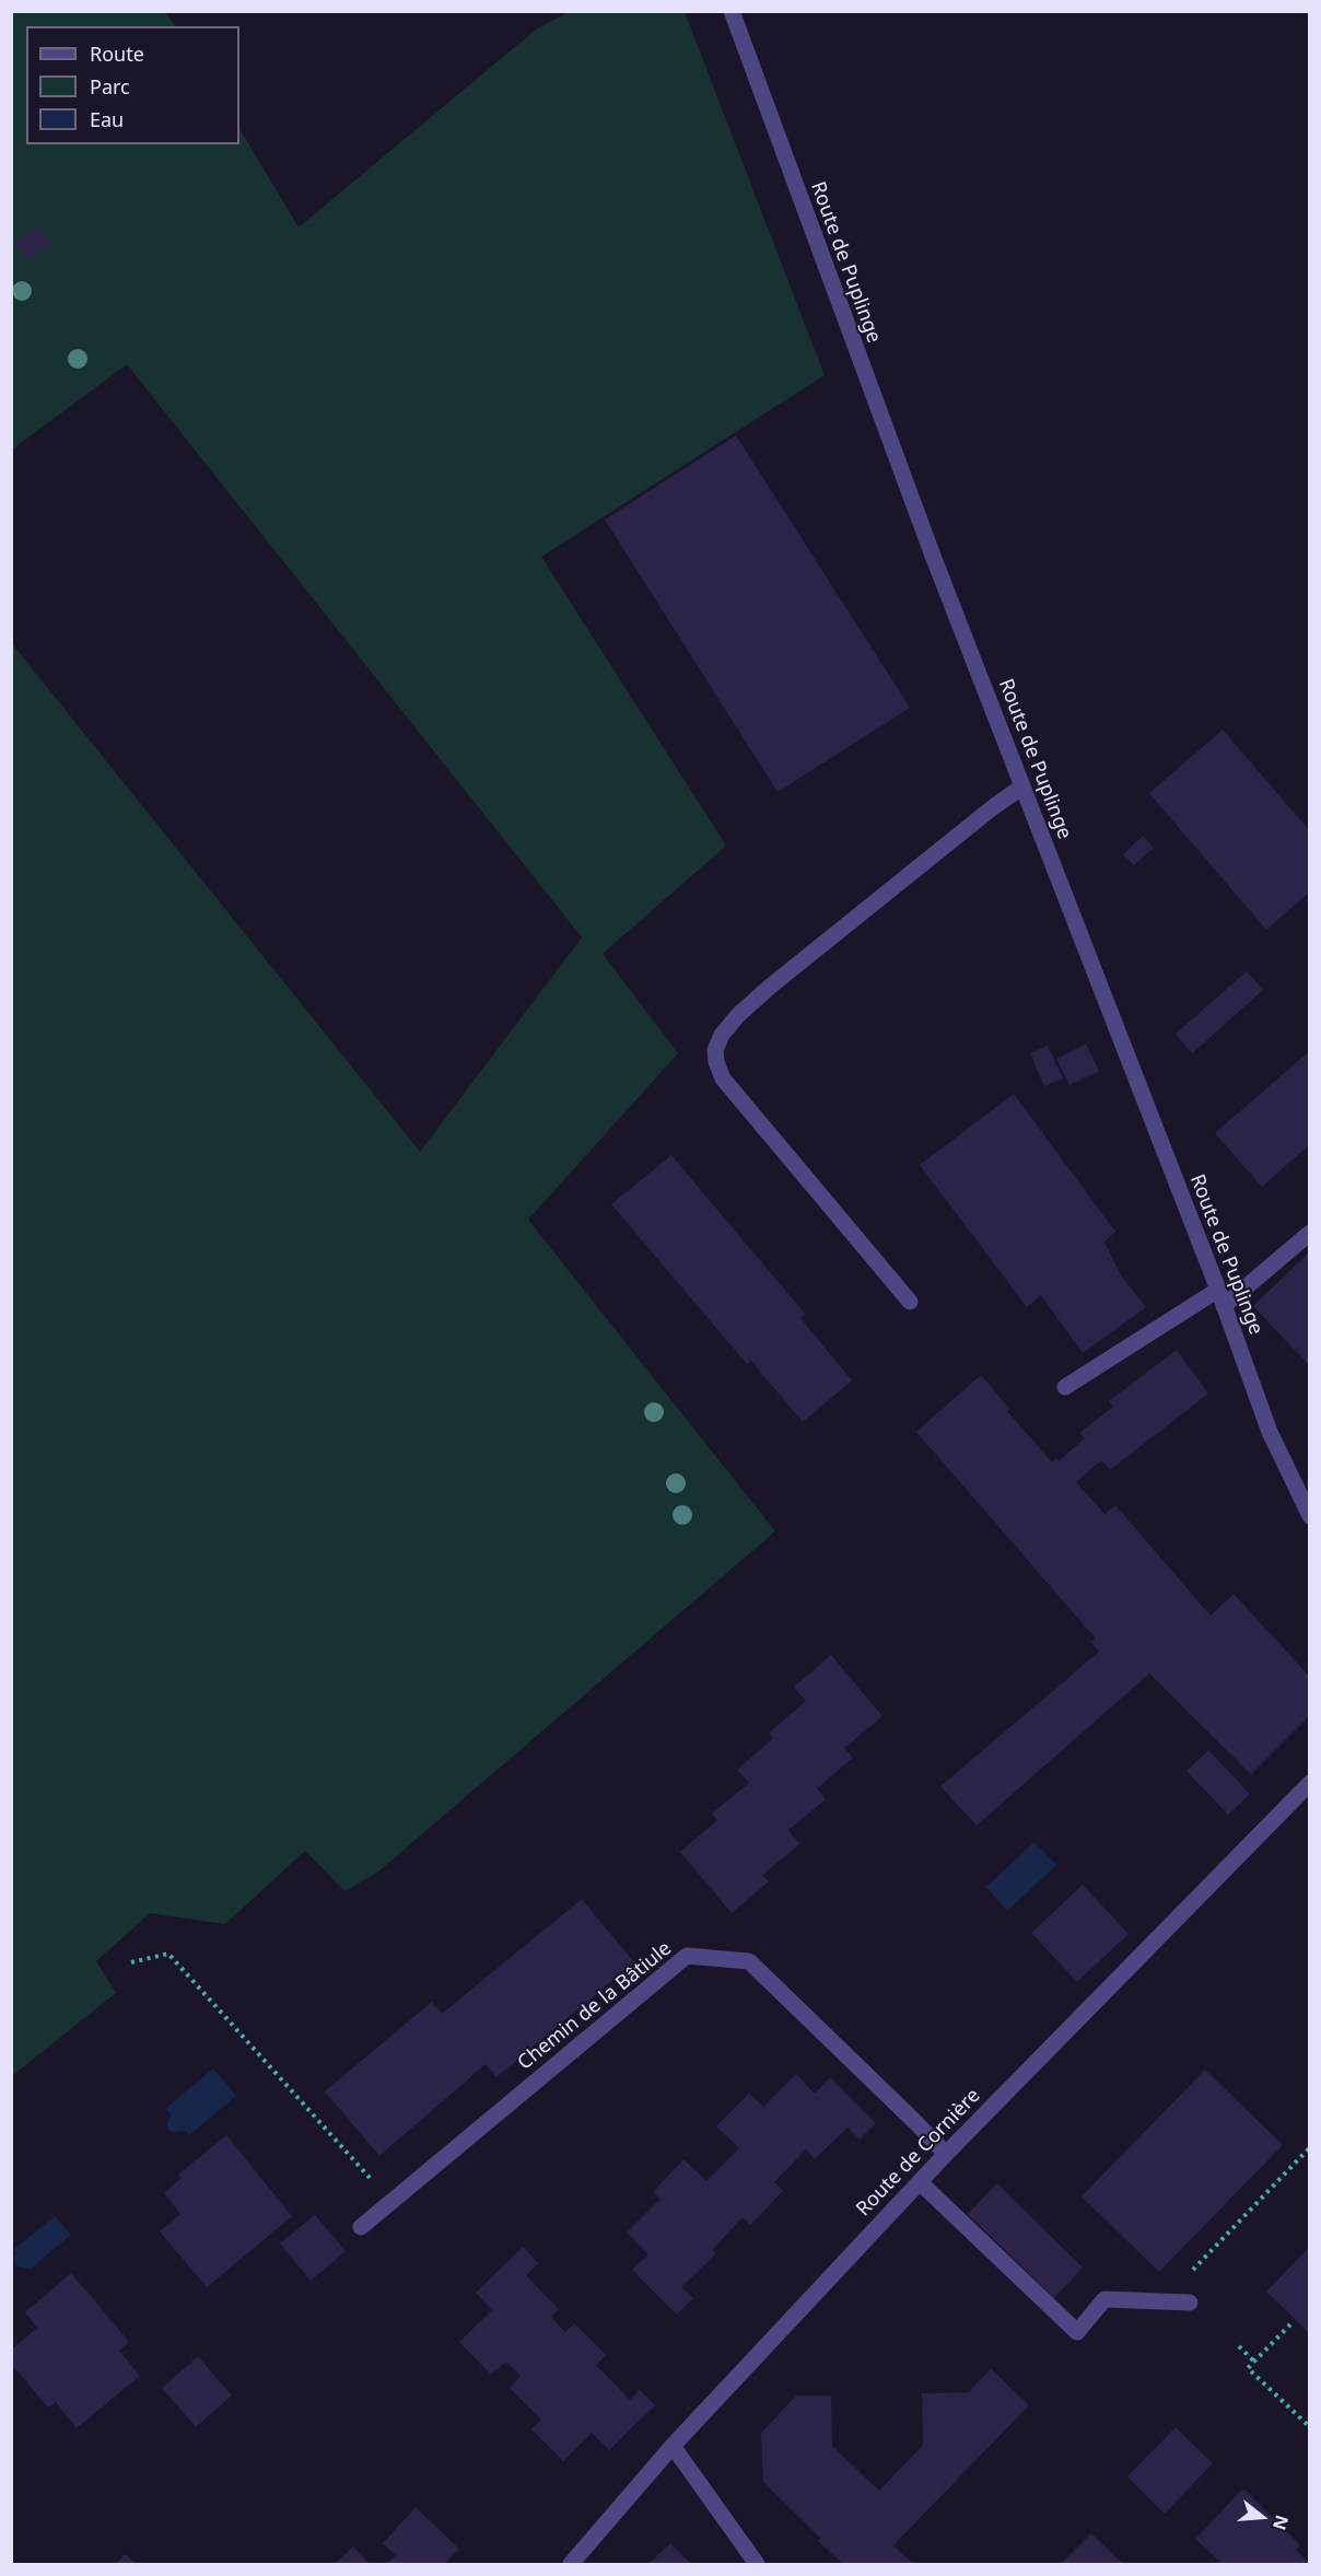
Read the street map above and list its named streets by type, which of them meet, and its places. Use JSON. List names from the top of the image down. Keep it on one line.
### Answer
{"streets":{"street":["Route de Puplinge","Chemin de la Bâtiule","Route de Cornière"]},"crossings":[["Chemin de la Bâtiule","Route de Cornière"]],"legend":["Route","Parc","Eau"],"north":"right"}
